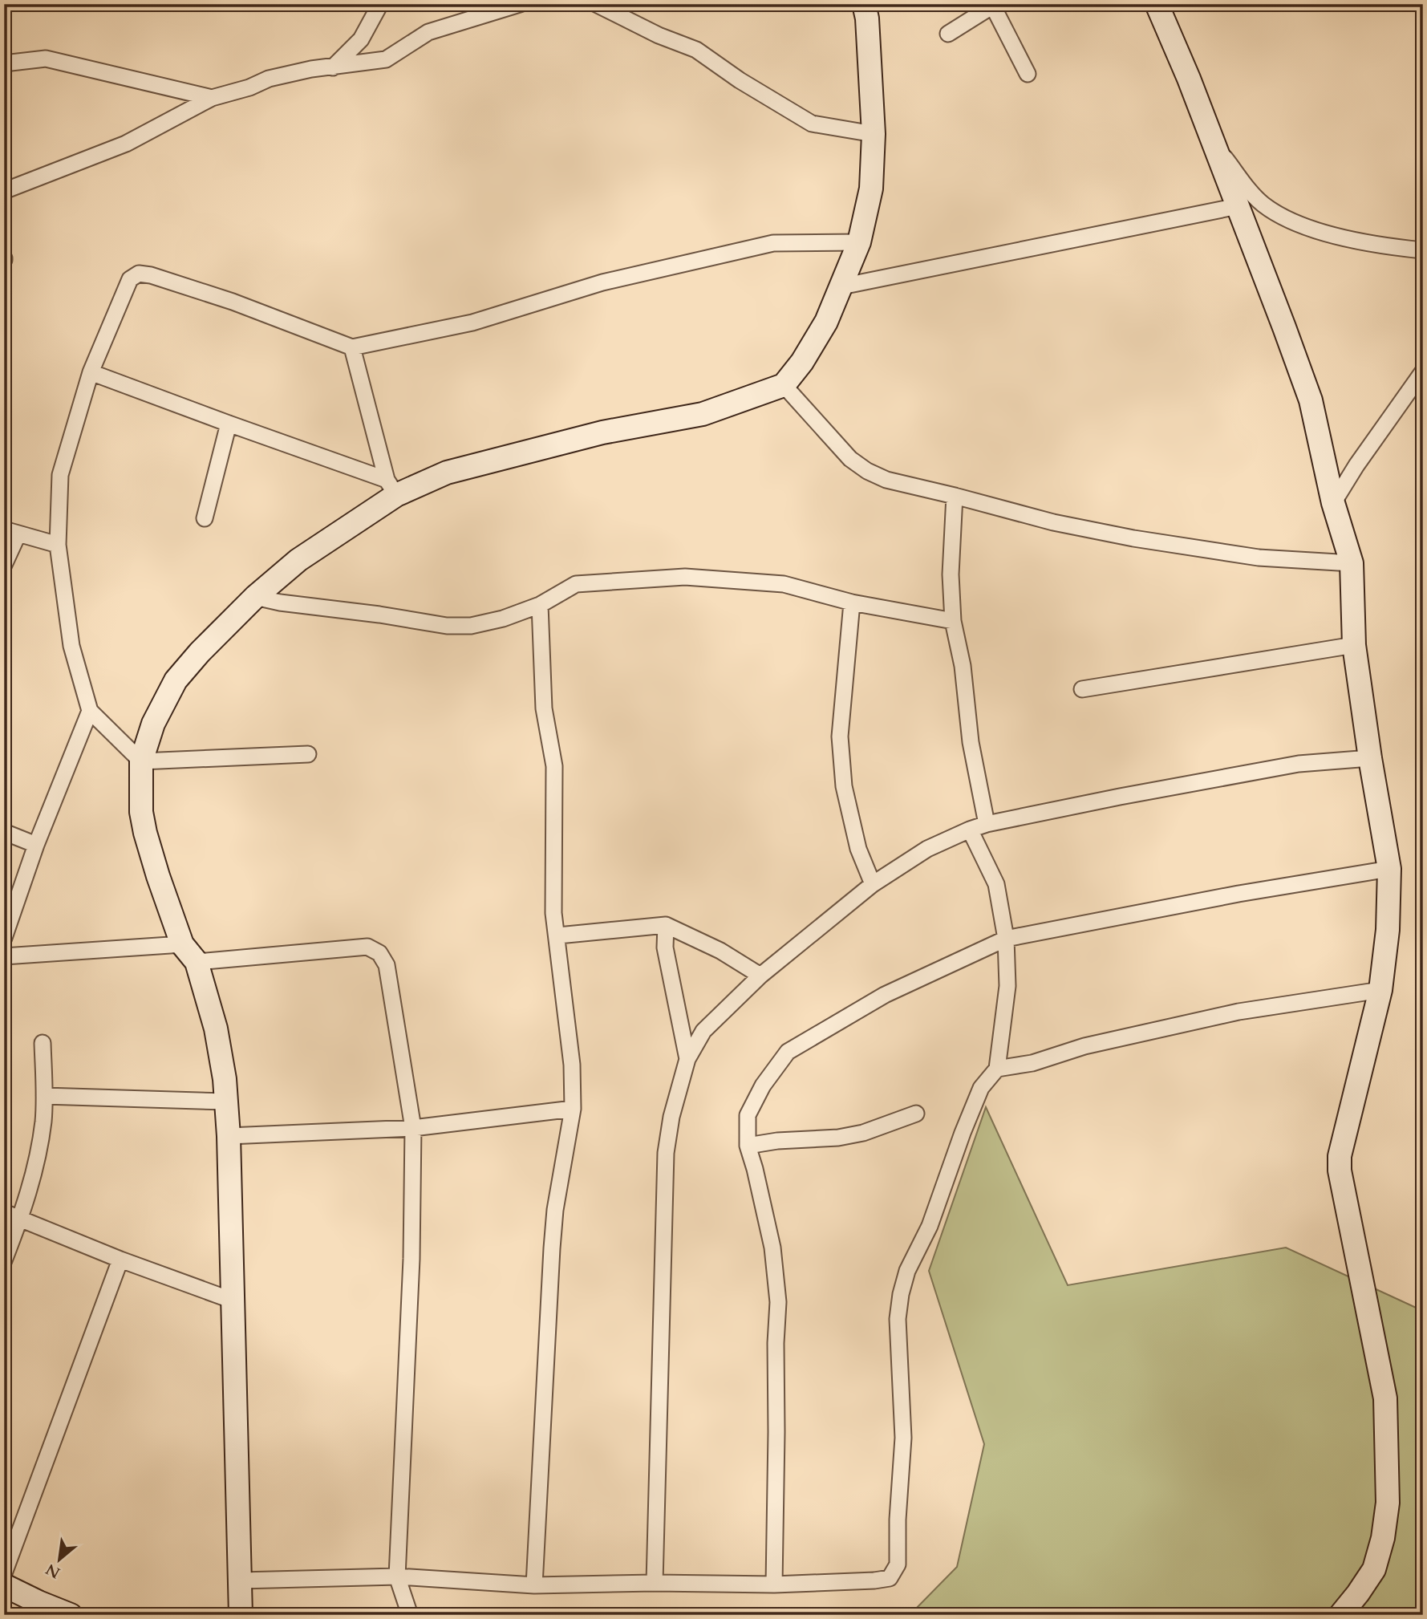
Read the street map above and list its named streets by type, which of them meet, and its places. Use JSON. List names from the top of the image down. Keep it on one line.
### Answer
{"north":"bottom left"}
